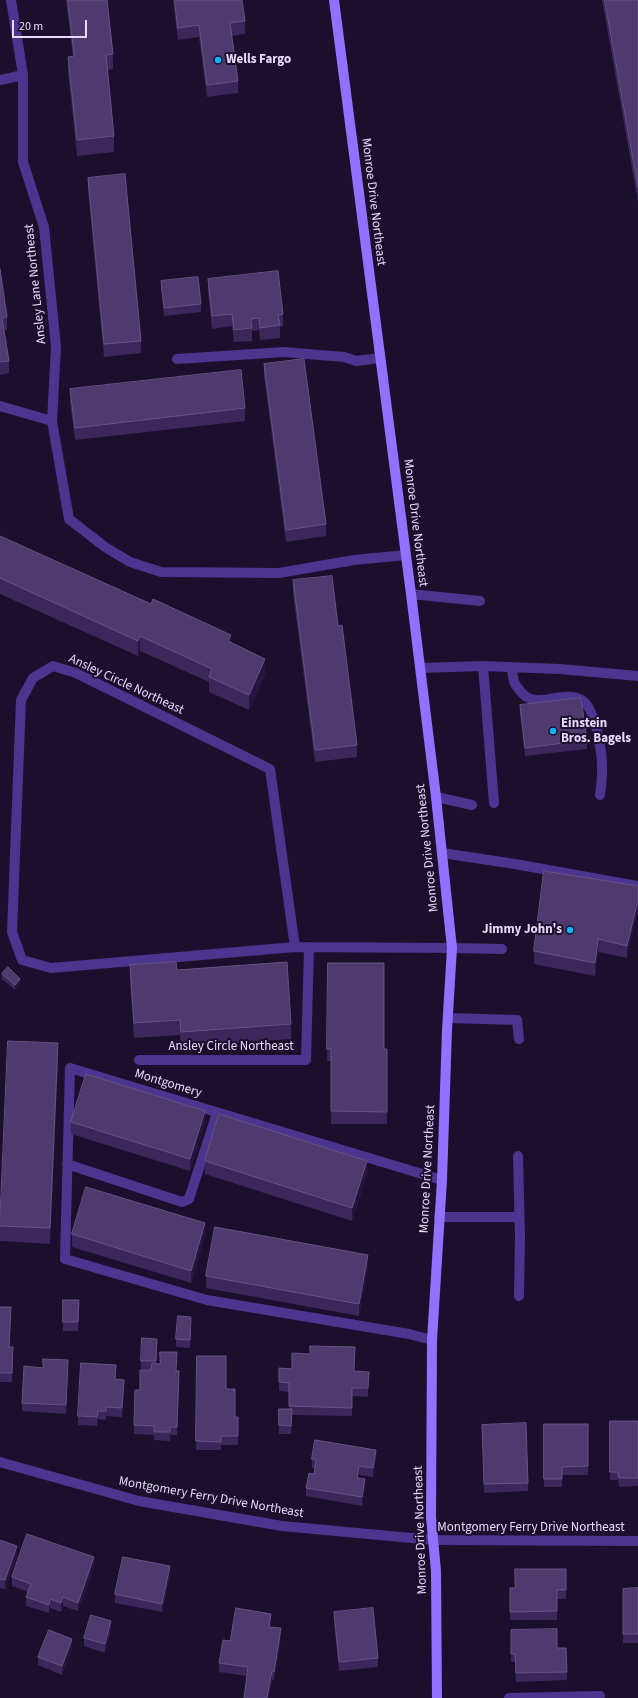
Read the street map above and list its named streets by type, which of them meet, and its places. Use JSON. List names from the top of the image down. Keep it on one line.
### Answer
{"streets":{"main road":["Monroe Drive Northeast"],"street":["Ansley Lane Northeast","Ansley Circle Northeast","Montgomery","Montgomery Ferry Drive Northeast"]},"crossings":[["Monroe Drive Northeast","Ansley Lane Northeast"],["Monroe Drive Northeast","Ansley Circle Northeast"],["Monroe Drive Northeast","Montgomery"],["Monroe Drive Northeast","Montgomery Ferry Drive Northeast"]],"places":["Wells Fargo","Einstein Bros. Bagels","Jimmy John's"],"scale_bar":"20 m"}
